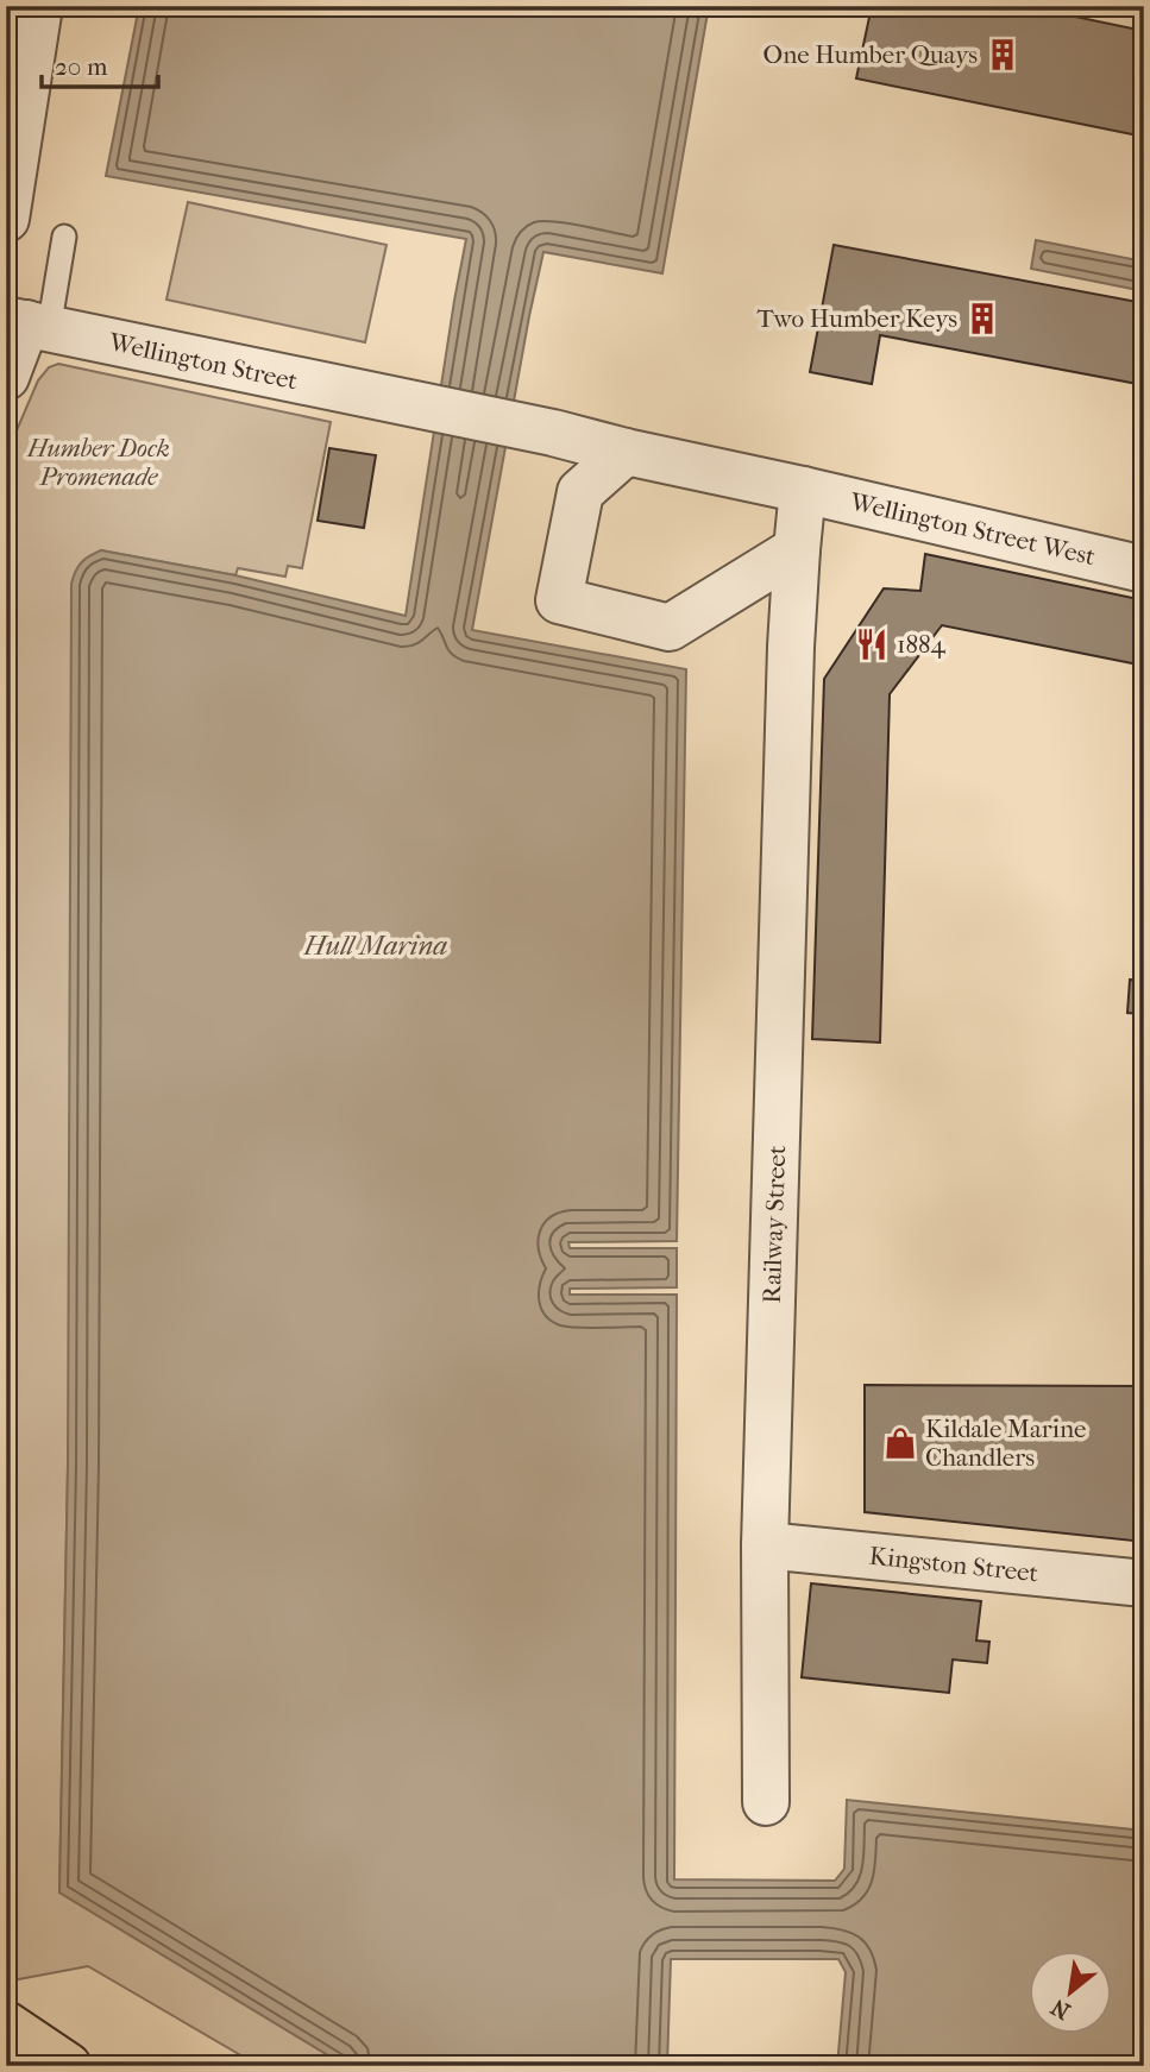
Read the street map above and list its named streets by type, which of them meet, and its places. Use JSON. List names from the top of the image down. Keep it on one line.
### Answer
{"streets":{"street":["Wellington Street","Wellington Street West","Railway Street","Kingston Street"]},"crossings":[["Wellington Street","Wellington Street West"],["Railway Street","Kingston Street"]],"water":["Hull Marina"],"parks":["Humber Dock Promenade"],"places":{"building":["One Humber Quays","Two Humber Keys"],"restaurant":["1884"],"shop":["Kildale Marine Chandlers"]},"scale_bar":"20 m","north":"bottom left"}
